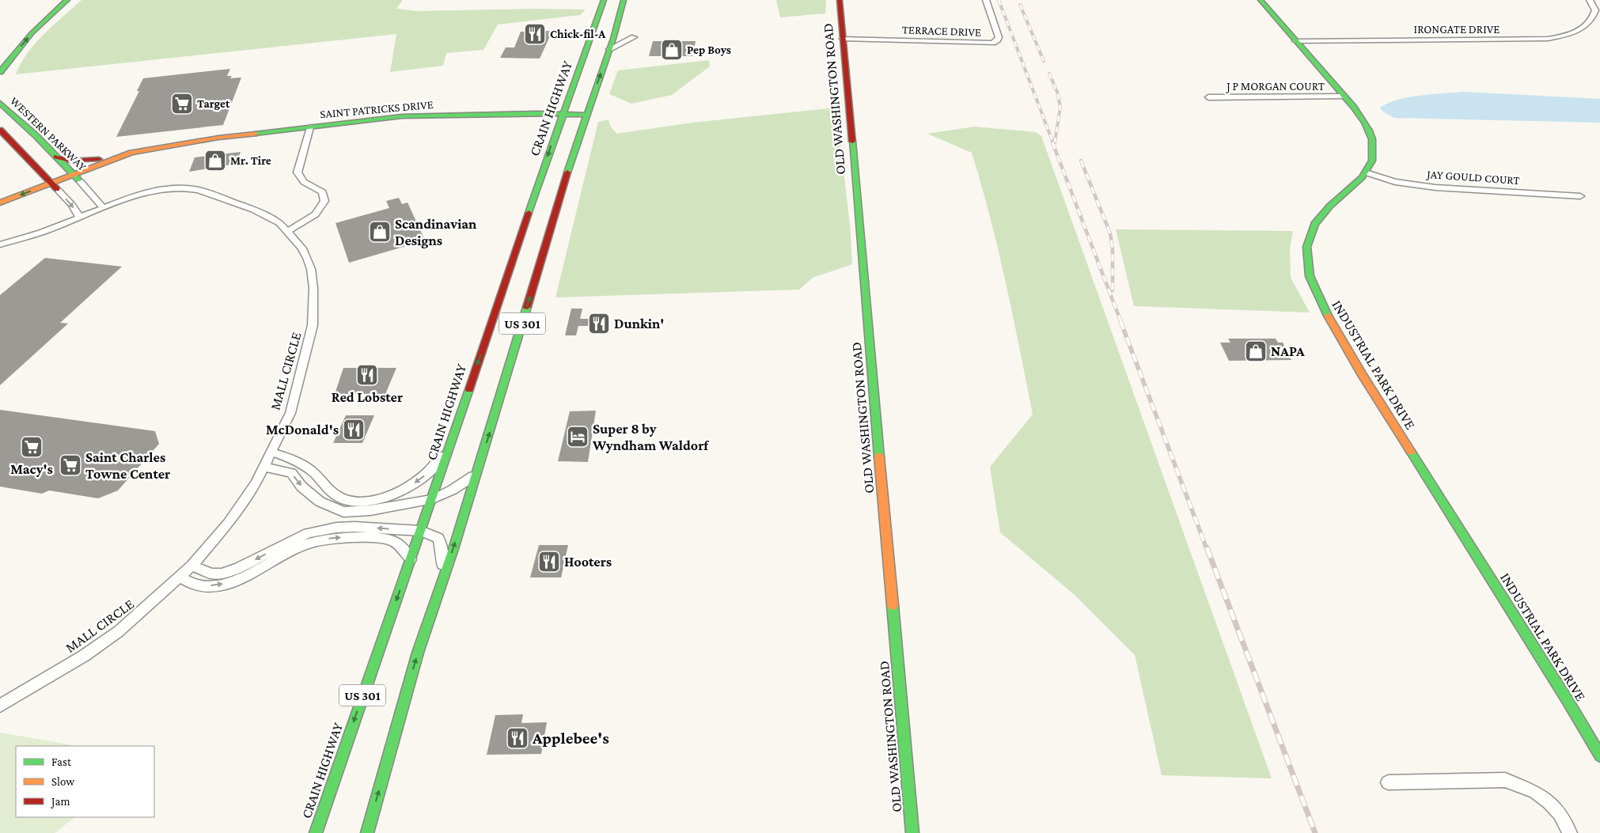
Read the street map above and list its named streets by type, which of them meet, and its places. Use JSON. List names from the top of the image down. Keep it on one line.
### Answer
{"streets":{"main road":["OLD WASHINGTON ROAD","CRAIN HIGHWAY","SAINT PATRICKS DRIVE","WESTERN PARKWAY","US 301","INDUSTRIAL PARK DRIVE"],"street":["IRONGATE DRIVE","TERRACE DRIVE","J P MORGAN COURT","JAY GOULD COURT","MALL CIRCLE"]},"crossings":[["IRONGATE DRIVE","INDUSTRIAL PARK DRIVE"],["TERRACE DRIVE","OLD WASHINGTON ROAD"],["J P MORGAN COURT","INDUSTRIAL PARK DRIVE"],["CRAIN HIGHWAY","SAINT PATRICKS DRIVE"],["SAINT PATRICKS DRIVE","WESTERN PARKWAY"],["SAINT PATRICKS DRIVE","US 301"],["JAY GOULD COURT","INDUSTRIAL PARK DRIVE"]],"places":{"restaurant":["Chick-fil-A","Dunkin'","Red Lobster","McDonald's","Hooters","Applebee's"],"shop":["Pep Boys","Mr. Tire","Scandinavian Designs","NAPA"],"supermarket":["Target","Macy's","Saint Charles Towne Center"],"hotel":["Super 8 by Wyndham Waldorf"]},"legend":["Fast","Slow","Jam"]}
